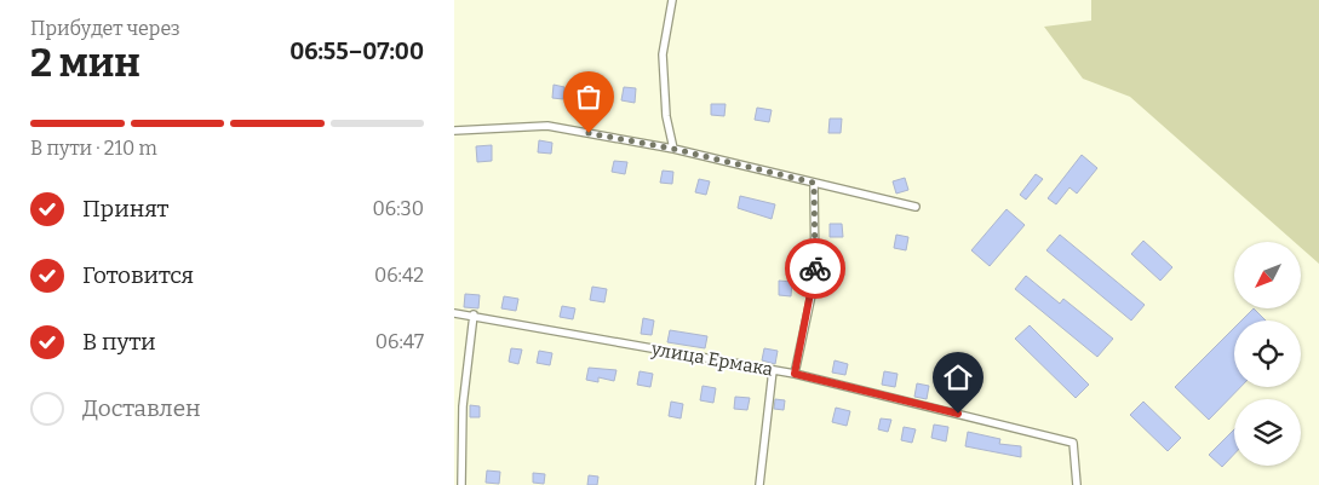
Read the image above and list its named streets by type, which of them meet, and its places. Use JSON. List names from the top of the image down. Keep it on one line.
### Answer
{"streets":{"street":["улица Ермака"]},"north":"bottom left","page":{"heading":["2 мин","Прибудет через","06:55–07:00"],"bar":"В пути · 210 m","list":[["Принят","06:30"],["Готовится","06:42"],["В пути","06:47"],"Доставлен"]}}
